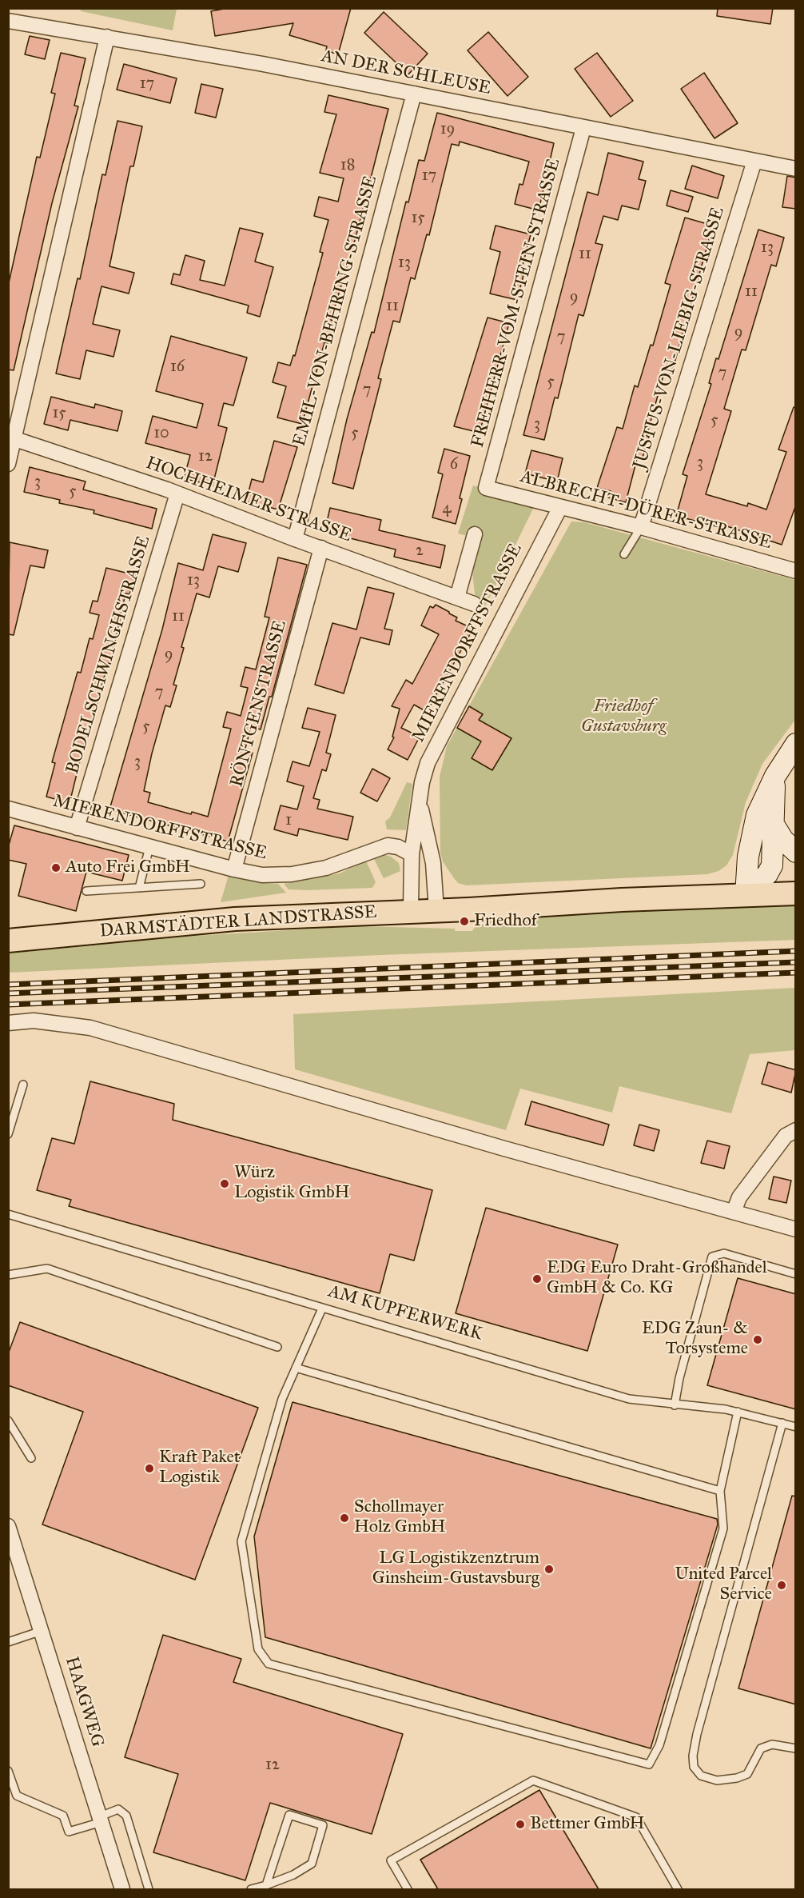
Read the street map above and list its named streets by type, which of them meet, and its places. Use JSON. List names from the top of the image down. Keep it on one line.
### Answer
{"streets":{"main road":["DARMSTÄDTER LANDSTRASSE"],"street":["AN DER SCHLEUSE","FREIHERR-VOM-STEIN-STRASSE","EMIL-VON-BEHRING-STRASSE","JUSTUS-VON-LIEBIG-STRASSE","HOCHHEIMER STRASSE","ALBRECHT-DÜRER-STRASSE","MIERENDORFFSTRASSE","BODELSCHWINGHSTRASSE","RÖNTGENSTRASSE","HAAGWEG"],"lane":["AM KUPFERWERK"]},"crossings":[["AN DER SCHLEUSE","FREIHERR-VOM-STEIN-STRASSE"],["AN DER SCHLEUSE","EMIL-VON-BEHRING-STRASSE"],["AN DER SCHLEUSE","JUSTUS-VON-LIEBIG-STRASSE"],["FREIHERR-VOM-STEIN-STRASSE","ALBRECHT-DÜRER-STRASSE"],["EMIL-VON-BEHRING-STRASSE","HOCHHEIMER STRASSE"],["JUSTUS-VON-LIEBIG-STRASSE","ALBRECHT-DÜRER-STRASSE"],["HOCHHEIMER STRASSE","BODELSCHWINGHSTRASSE"],["HOCHHEIMER STRASSE","RÖNTGENSTRASSE"],["ALBRECHT-DÜRER-STRASSE","MIERENDORFFSTRASSE"],["MIERENDORFFSTRASSE","BODELSCHWINGHSTRASSE"],["MIERENDORFFSTRASSE","RÖNTGENSTRASSE"],["MIERENDORFFSTRASSE","DARMSTÄDTER LANDSTRASSE"]],"parks":["Friedhof Gustavsburg"],"places":["Auto Frei GmbH","Friedhof","Würz Logistik GmbH","EDG Euro Draht-Großhandel GmbH & Co. KG","EDG Zaun- & Torsysteme","Kraft Paket Logistik","Schollmayer Holz GmbH","LG Logistikzenztrum Ginsheim-Gustavsburg","United Parcel Service","Bettmer GmbH"],"house_numbers":["17","19","18","17","15","13","11","13","11","9","11","9","7","16","7","5","7","15","5","3","10","5","12","3","6","3","5","4","2","13","11","9","7","5","3","1","12"]}
